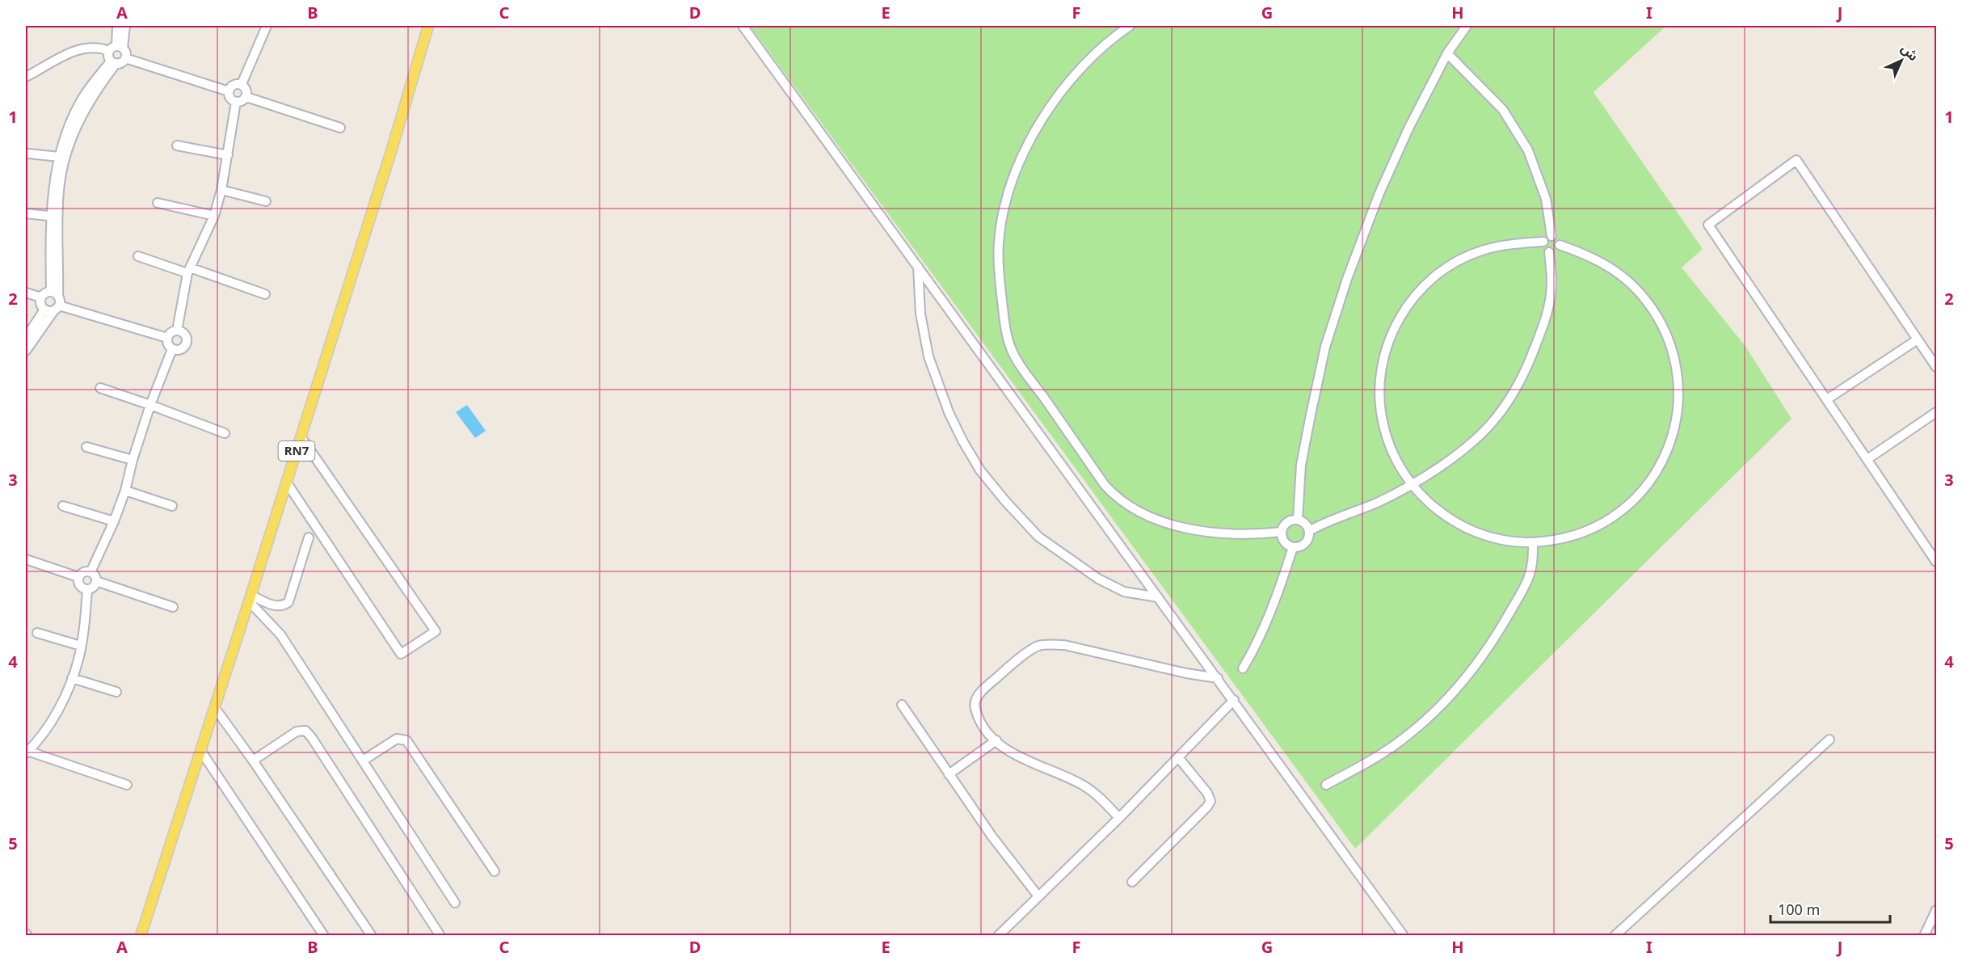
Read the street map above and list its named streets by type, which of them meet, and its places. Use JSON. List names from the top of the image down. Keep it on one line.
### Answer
{"streets":{"main road":["RN7"]},"scale_bar":"100 m","north":"top right","grid":{"columns":["A","B","C","D","E","F","G","H","I","J"],"rows":["1","2","3","4","5"]}}
